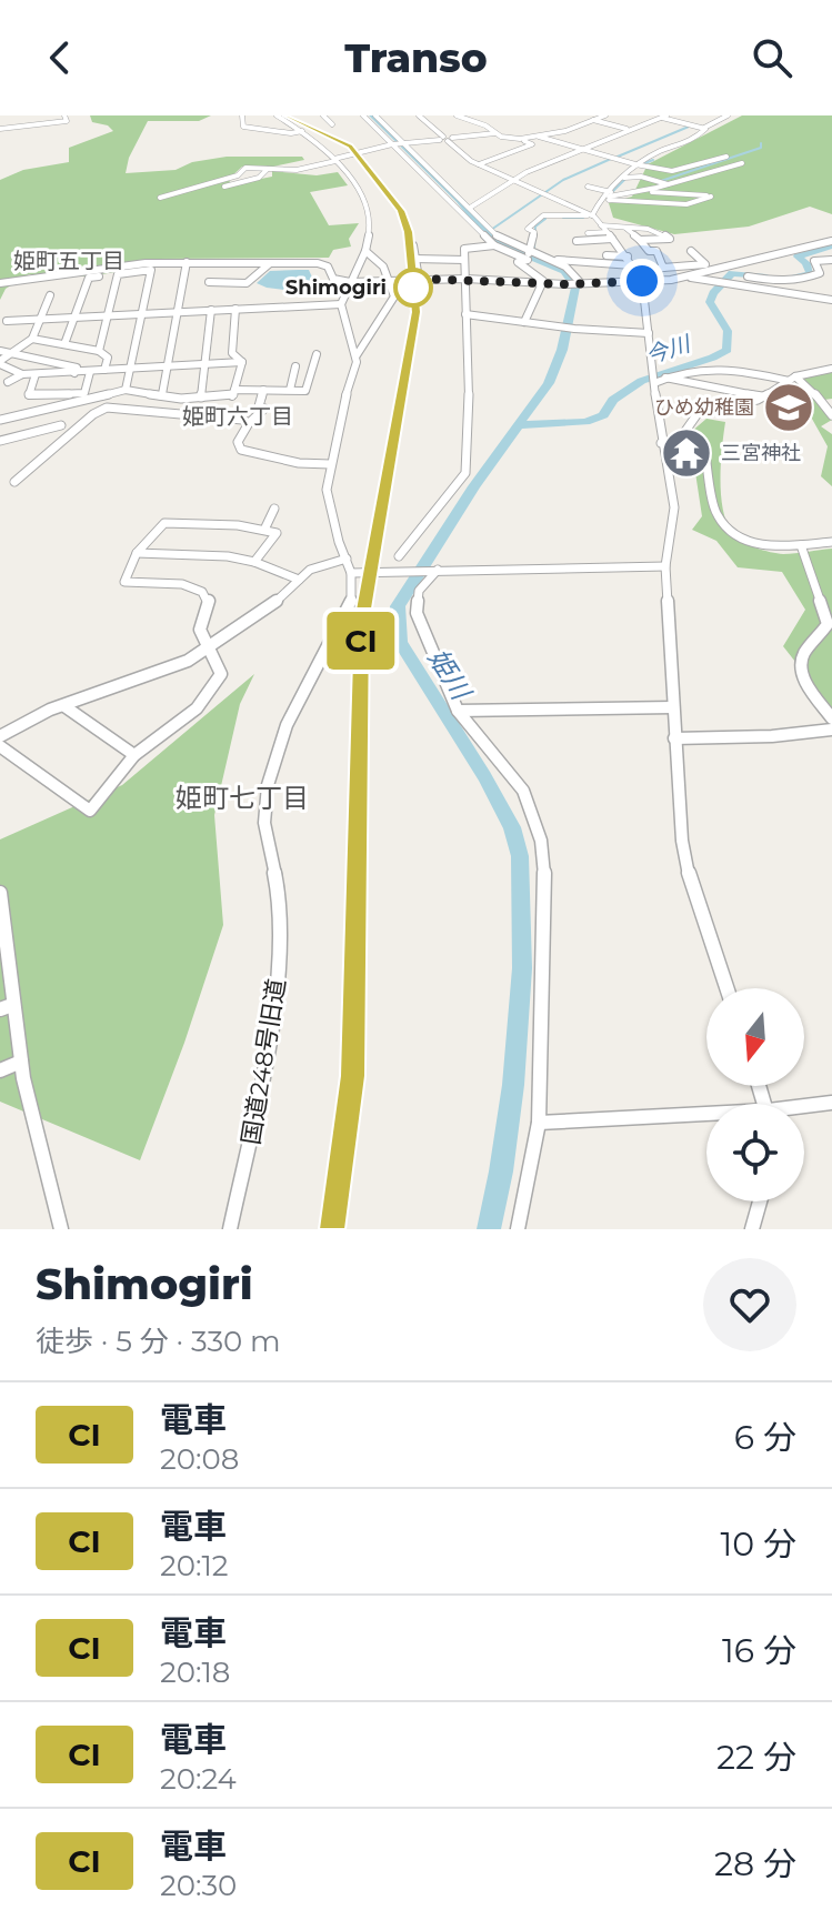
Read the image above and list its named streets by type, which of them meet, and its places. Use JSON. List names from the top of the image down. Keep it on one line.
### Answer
{"streets":{"street":["国道248号旧道"]},"districts":["姫町五丁目","姫町六丁目","姫町七丁目"],"water":["今川","姫川"],"places":{"other":["Shimogiri"],"school or university":["ひめ幼稚園"],"temple":["三宮神社"]},"north":"bottom","page":{"header":"Transo","on_map":"CI","heading":["Shimogiri","徒歩 · 5 分 · 330 m"],"list":[{"mark":"CI","name":"電車","note":"20:08","value":"6 分"},{"mark":"CI","name":"電車","note":"20:12","value":"10 分"},{"mark":"CI","name":"電車","note":"20:18","value":"16 分"},{"mark":"CI","name":"電車","note":"20:24","value":"22 分"},{"mark":"CI","name":"電車","note":"20:30","value":"28 分"}]}}
